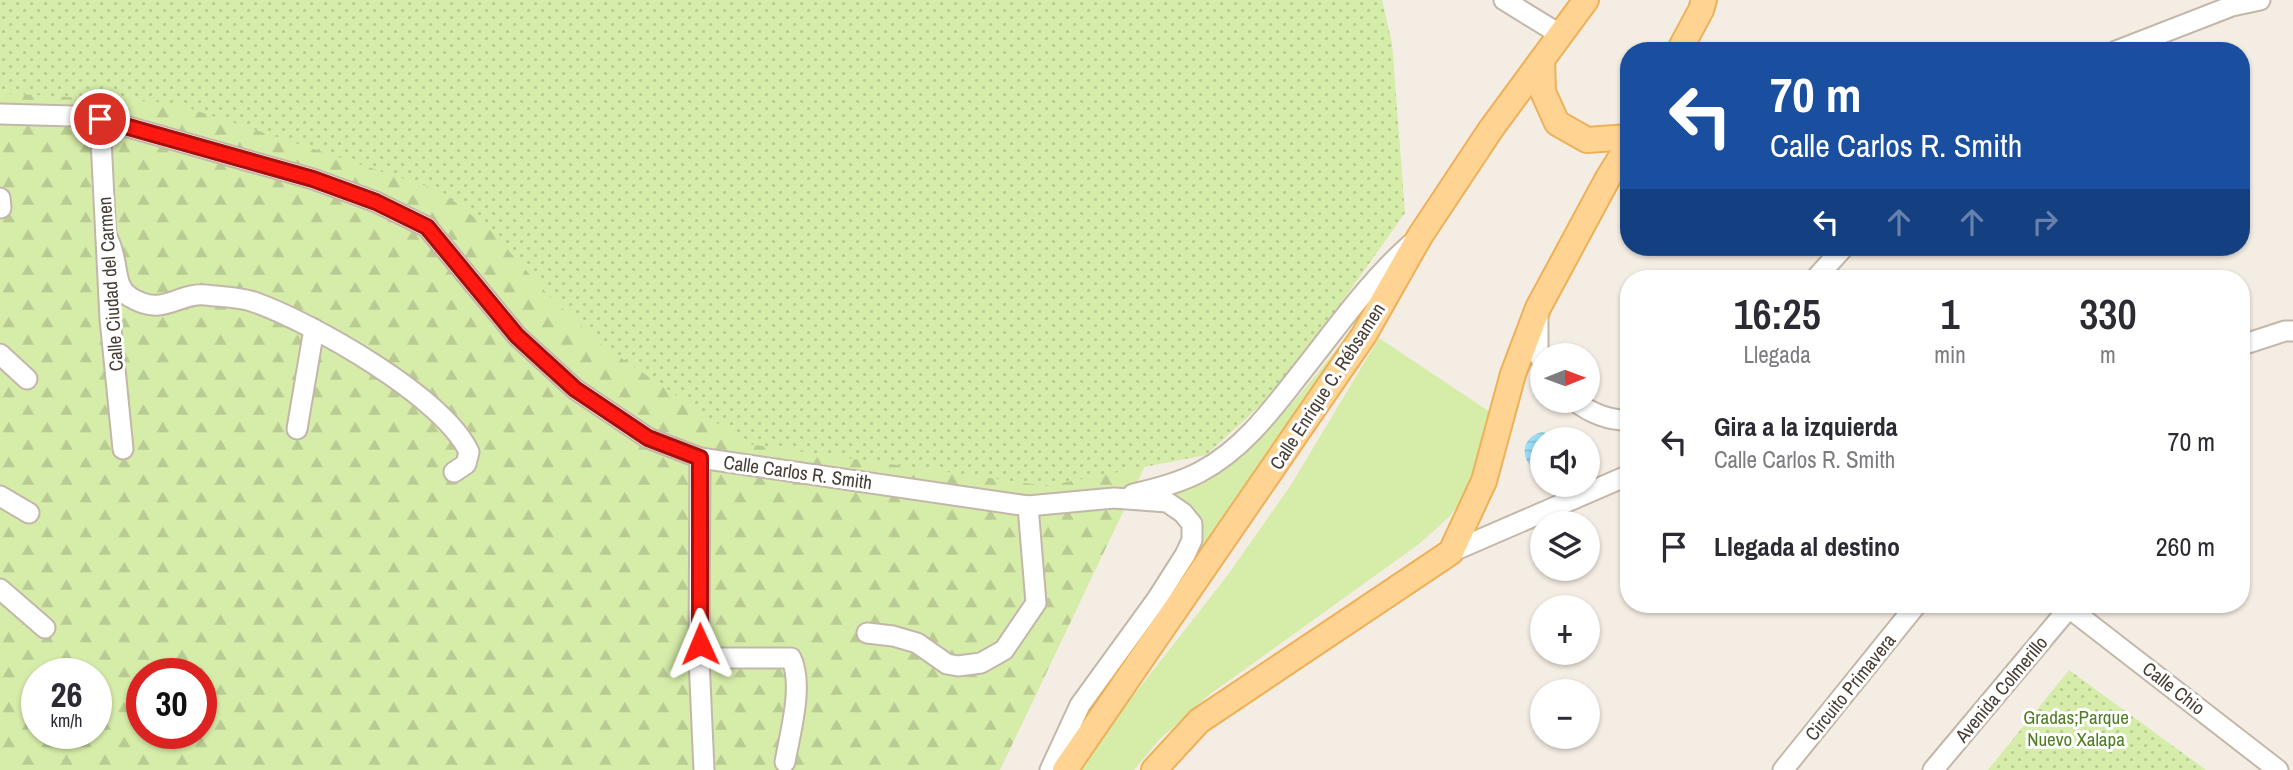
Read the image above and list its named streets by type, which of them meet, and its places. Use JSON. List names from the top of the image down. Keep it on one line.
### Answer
{"streets":{"main road":["Calle Enrique C. Rébsamen"],"street":["Calle Ciudad del Carmen","Calle Carlos R. Smith","Circuito Primavera","Calle Chio","Avenida Colmerillo"]},"crossings":[["Calle Ciudad del Carmen","Calle Carlos R. Smith"],["Calle Enrique C. Rébsamen","Calle Carlos R. Smith"]],"parks":["Gradas;Parque Nuevo Xalapa"],"north":"right","page":{"turn":["70 m","Calle Carlos R. Smith"],"eta":["16:25","Llegada","1","min","330","m"],"map_buttons":["+","−"],"list":[{"name":"Gira a la izquierda","note":"Calle Carlos R. Smith","value":"70 m"},{"name":"Llegada al destino","value":"260 m"}],"speed":"26 km/h","limit":"30"}}
